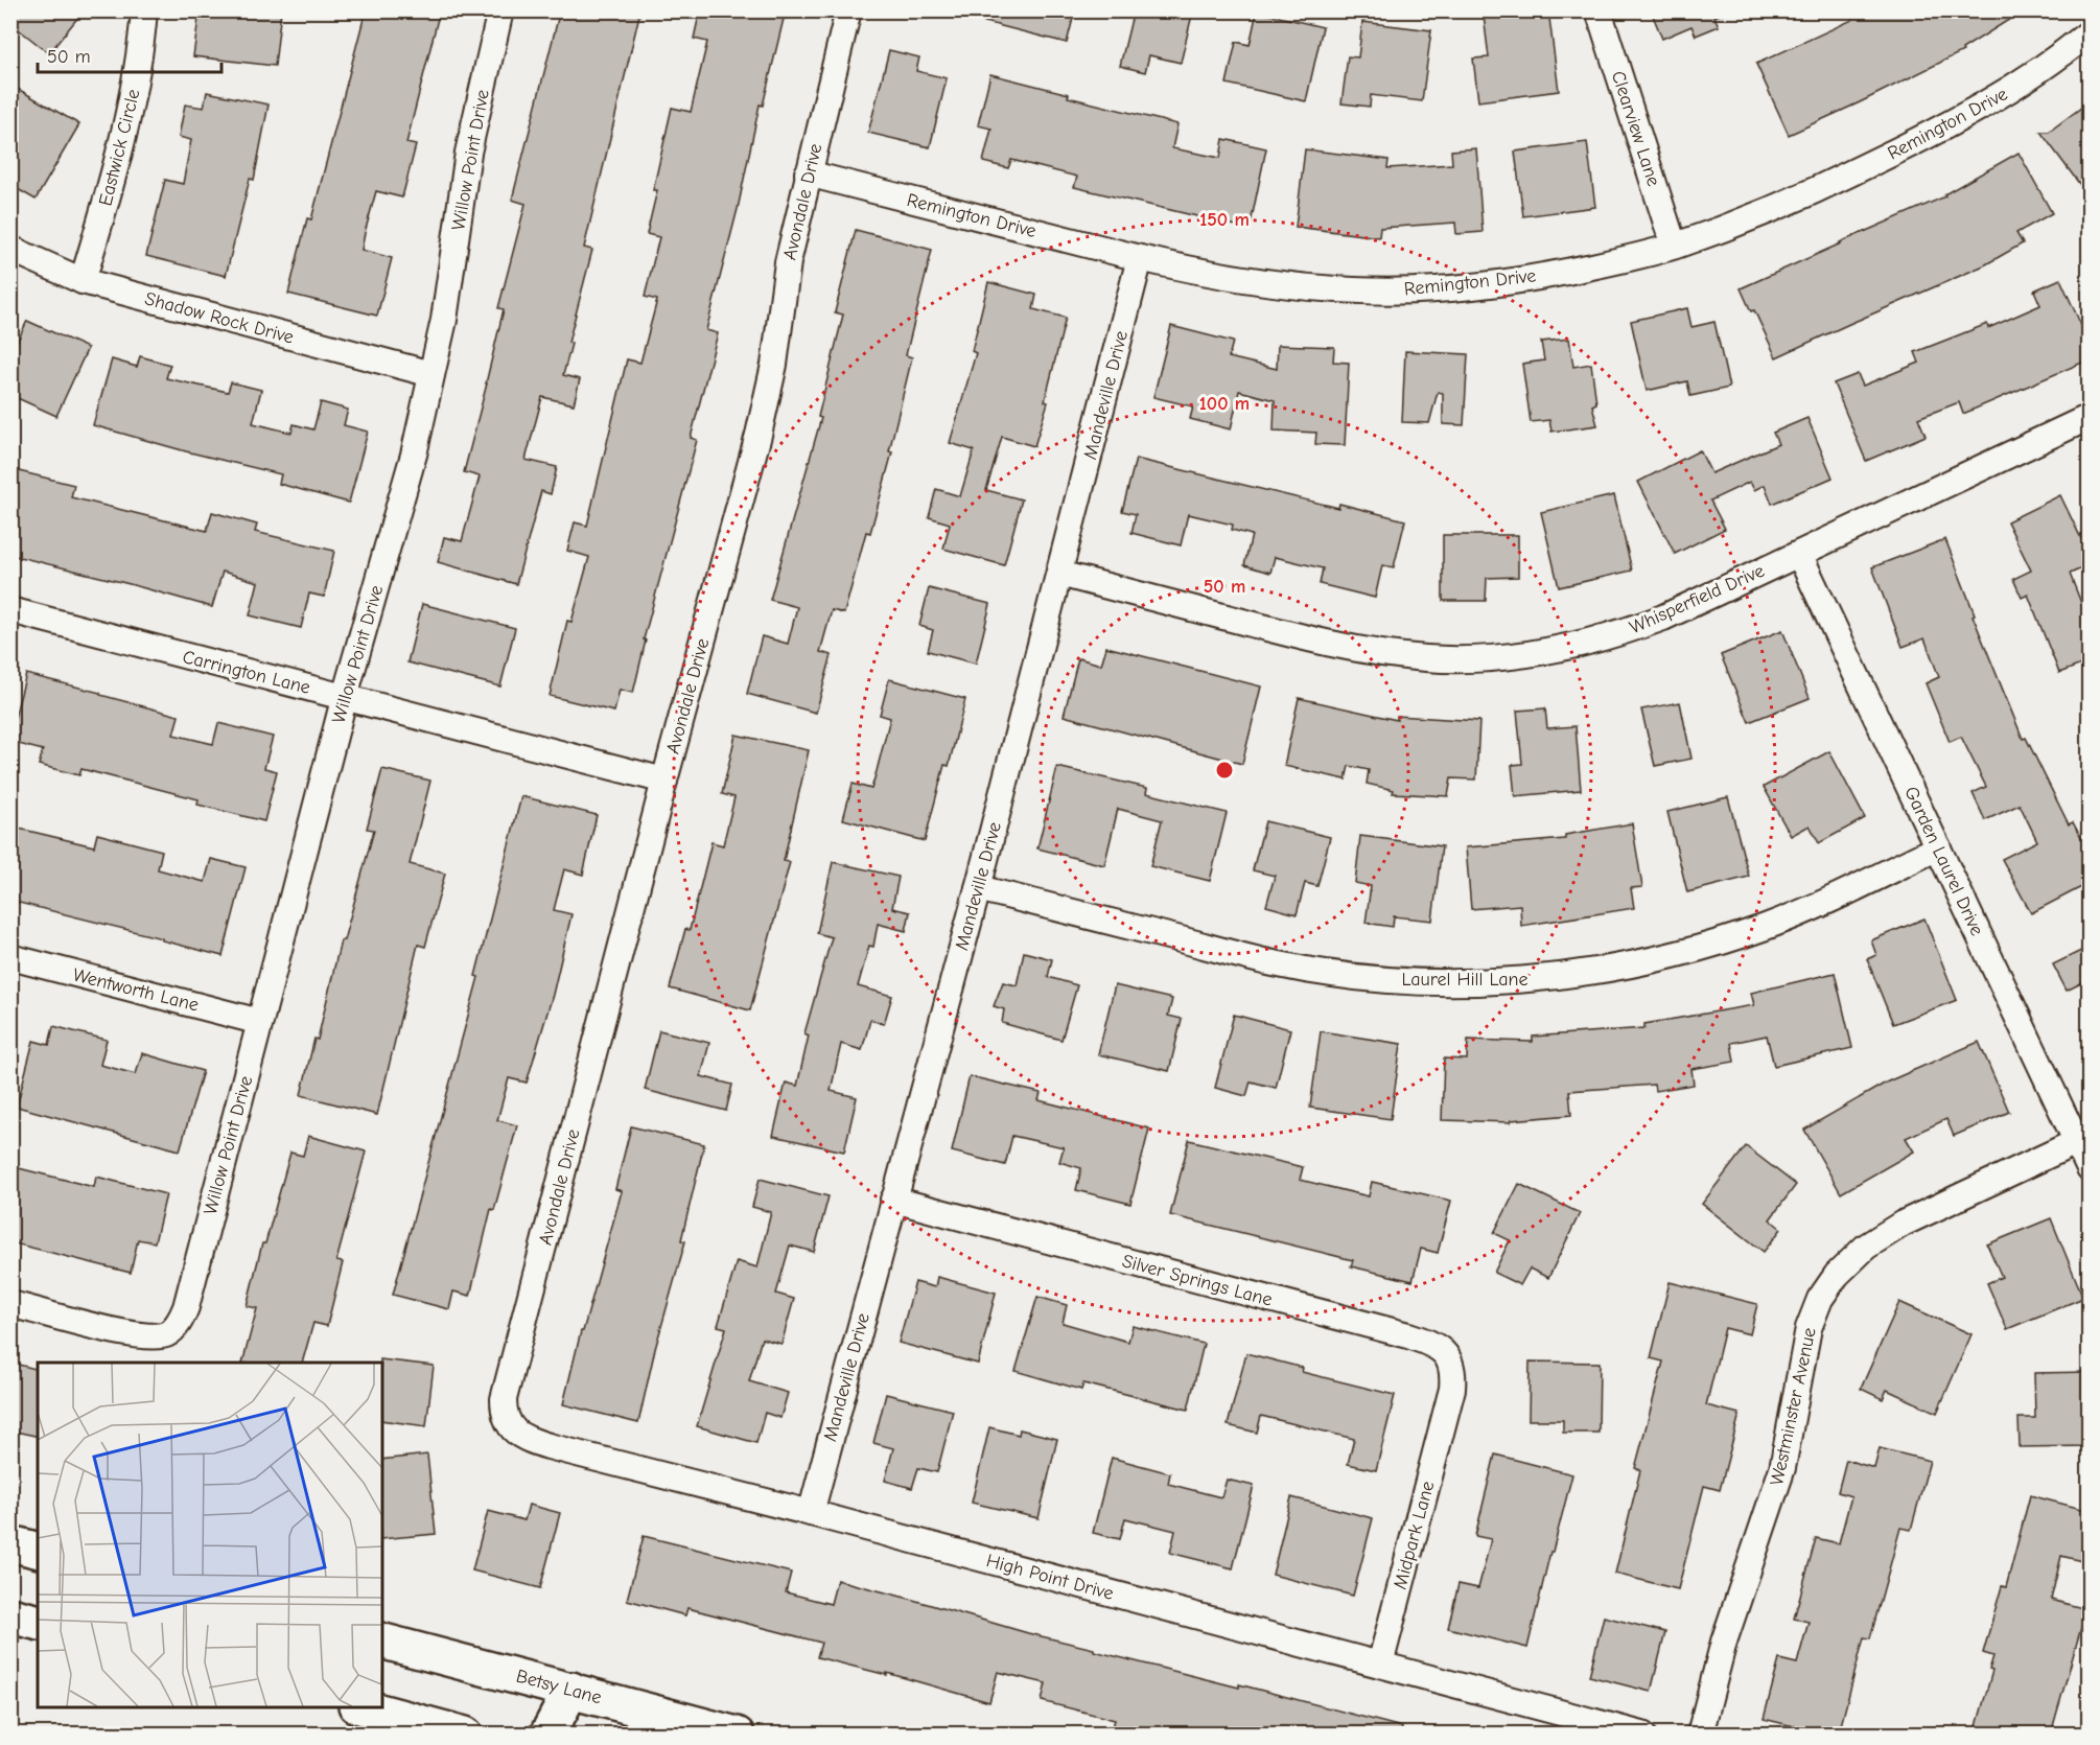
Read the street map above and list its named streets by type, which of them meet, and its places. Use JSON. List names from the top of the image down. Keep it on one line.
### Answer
{"streets":{"main road":["Betsy Lane"],"street":["Remington Drive","Clearview Lane","Eastwick Circle","Willow Point Drive","Avondale Drive","Shadow Rock Drive","Mandeville Drive","Whisperfield Drive","Carrington Lane","Garden Laurel Drive","Laurel Hill Lane","Wentworth Lane","Silver Springs Lane","Westminster Avenue","Midpark Lane","High Point Drive"]},"crossings":[["Remington Drive","Clearview Lane"],["Remington Drive","Avondale Drive"],["Remington Drive","Mandeville Drive"],["Eastwick Circle","Shadow Rock Drive"],["Willow Point Drive","Shadow Rock Drive"],["Willow Point Drive","Carrington Lane"],["Willow Point Drive","Wentworth Lane"],["Avondale Drive","Carrington Lane"],["Avondale Drive","High Point Drive"],["Mandeville Drive","Whisperfield Drive"],["Mandeville Drive","Laurel Hill Lane"],["Mandeville Drive","Silver Springs Lane"],["Mandeville Drive","High Point Drive"],["Whisperfield Drive","Garden Laurel Drive"],["Garden Laurel Drive","Laurel Hill Lane"],["Garden Laurel Drive","Westminster Avenue"],["Silver Springs Lane","Midpark Lane"],["Midpark Lane","High Point Drive"]],"scale_bar":"50 m","rings":["150 m","100 m","50 m"]}
